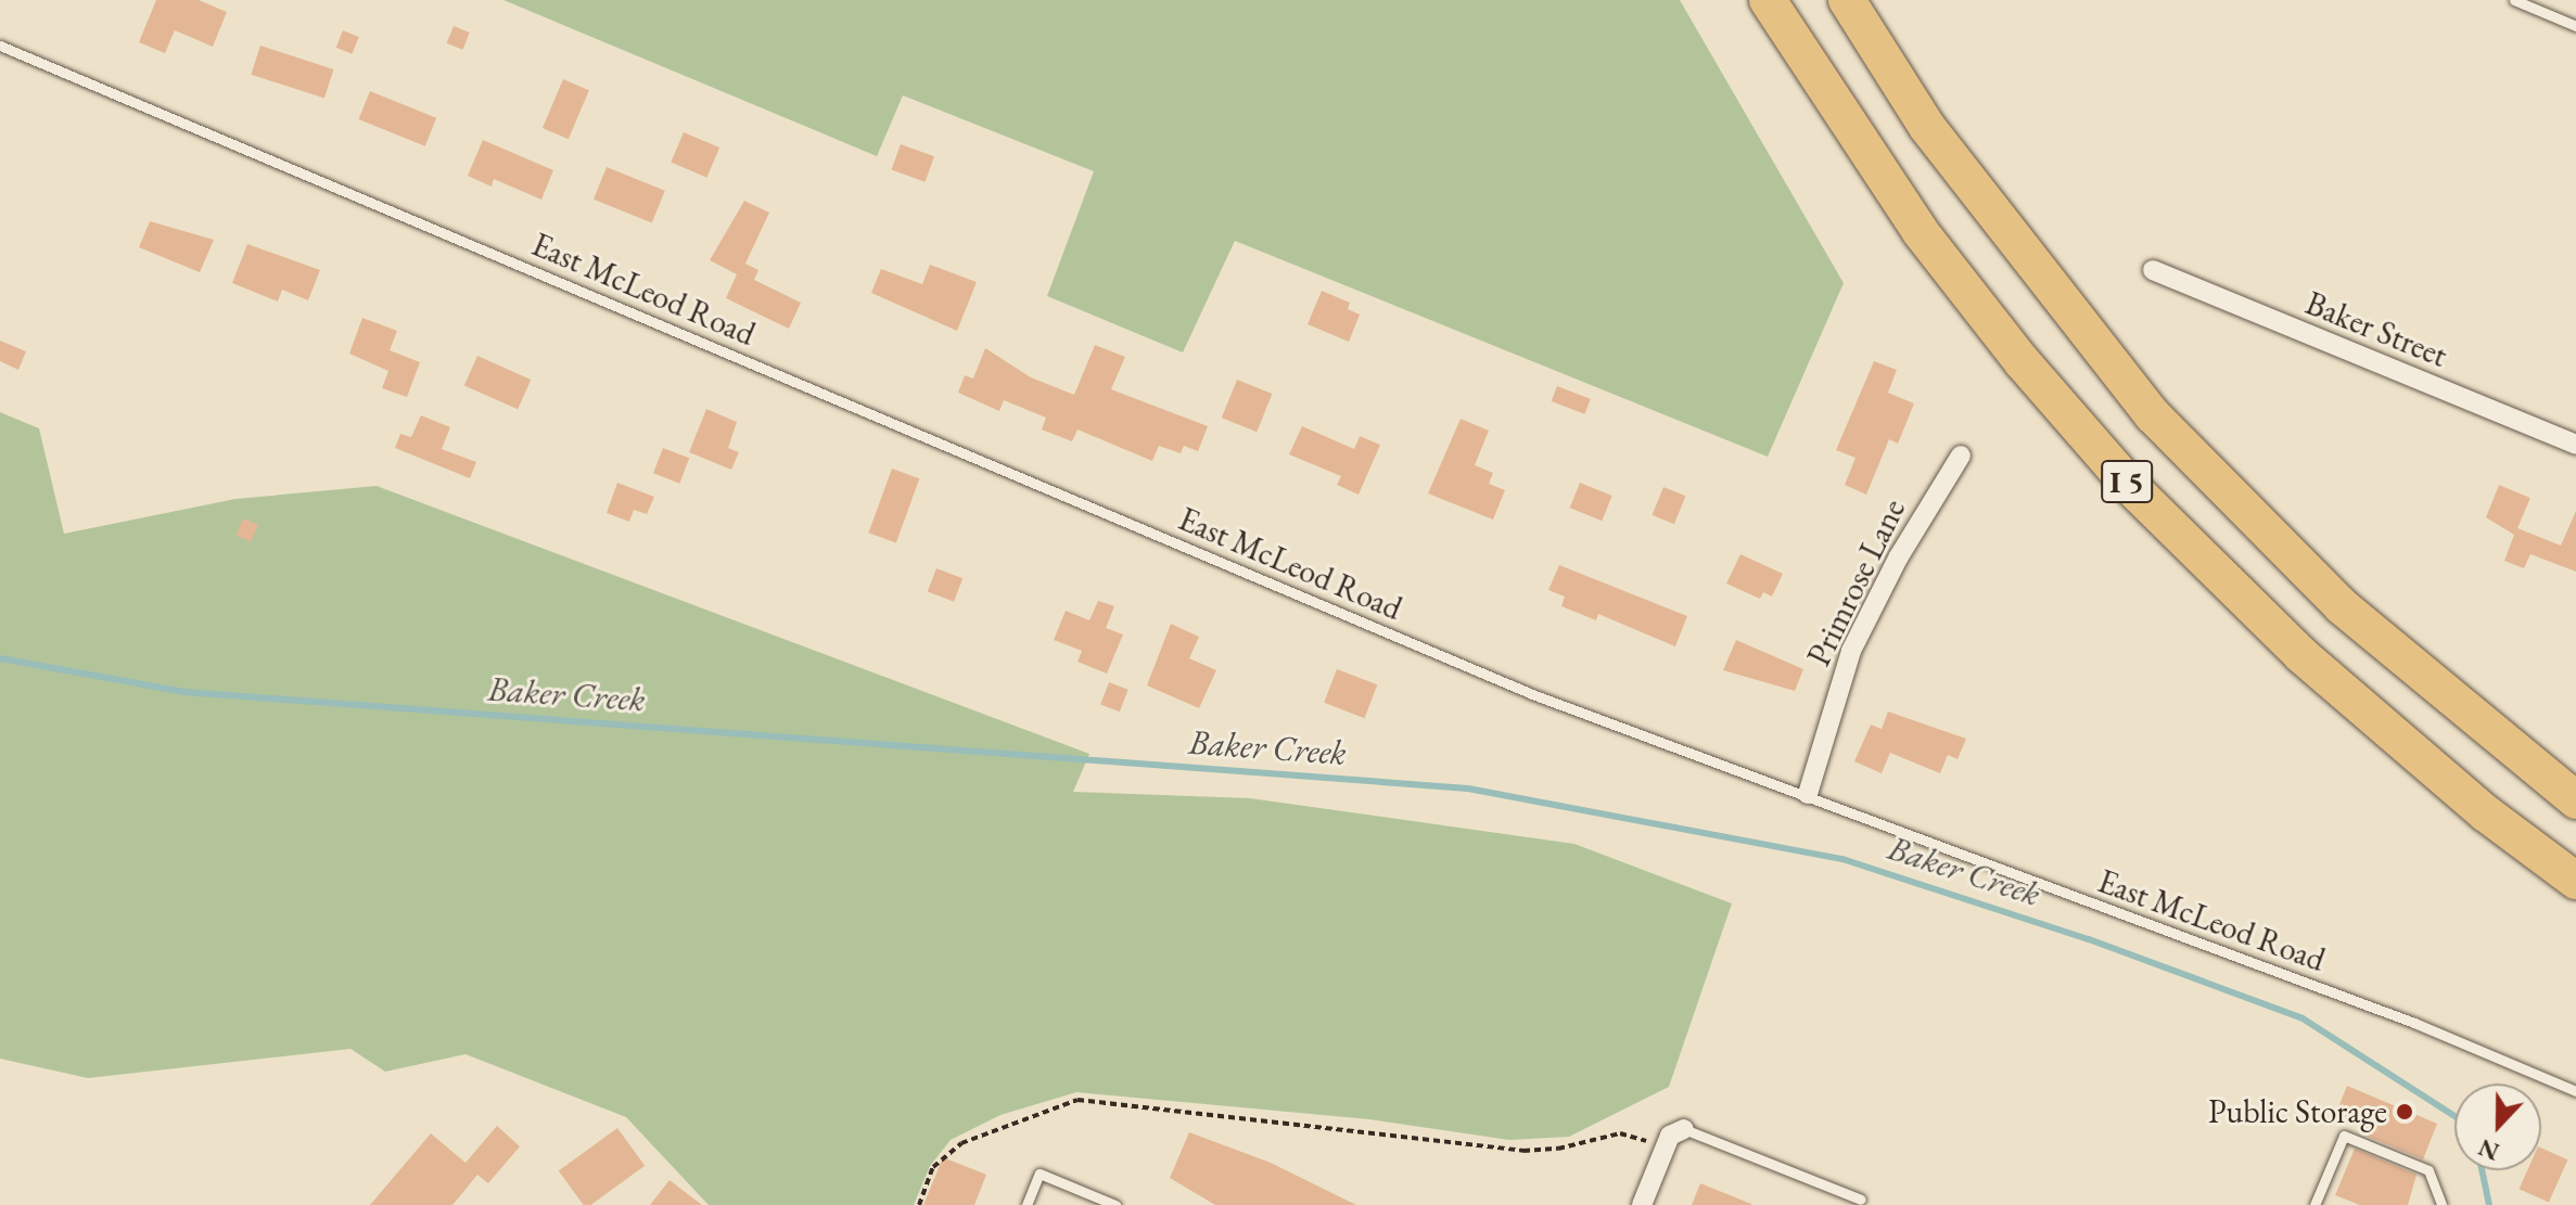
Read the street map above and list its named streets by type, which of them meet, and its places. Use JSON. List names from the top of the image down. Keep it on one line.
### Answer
{"streets":{"highway":["I 5"],"street":["Baker Street","Primrose Lane"],"lane":["East McLeod Road"]},"crossings":[["East McLeod Road","Primrose Lane"]],"water":["Baker Creek"],"places":["Public Storage"],"north":"bottom"}
